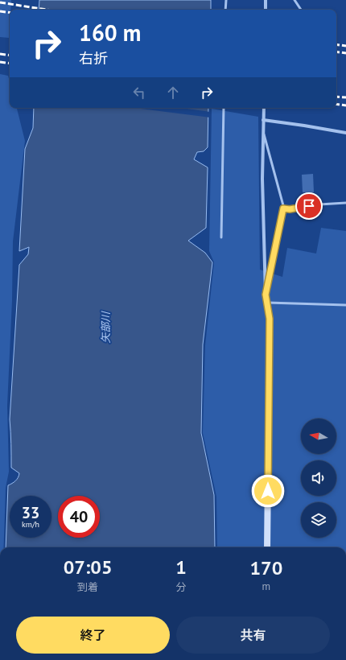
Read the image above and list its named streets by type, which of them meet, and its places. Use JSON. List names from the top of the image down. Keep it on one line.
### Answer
{"water":["矢部川"],"north":"left","page":{"turn":["160 m","右折"],"speed":"33 km/h","limit":"40","eta":["07:05","到着","1","分","170","m"],"buttons":["終了","共有"]}}
